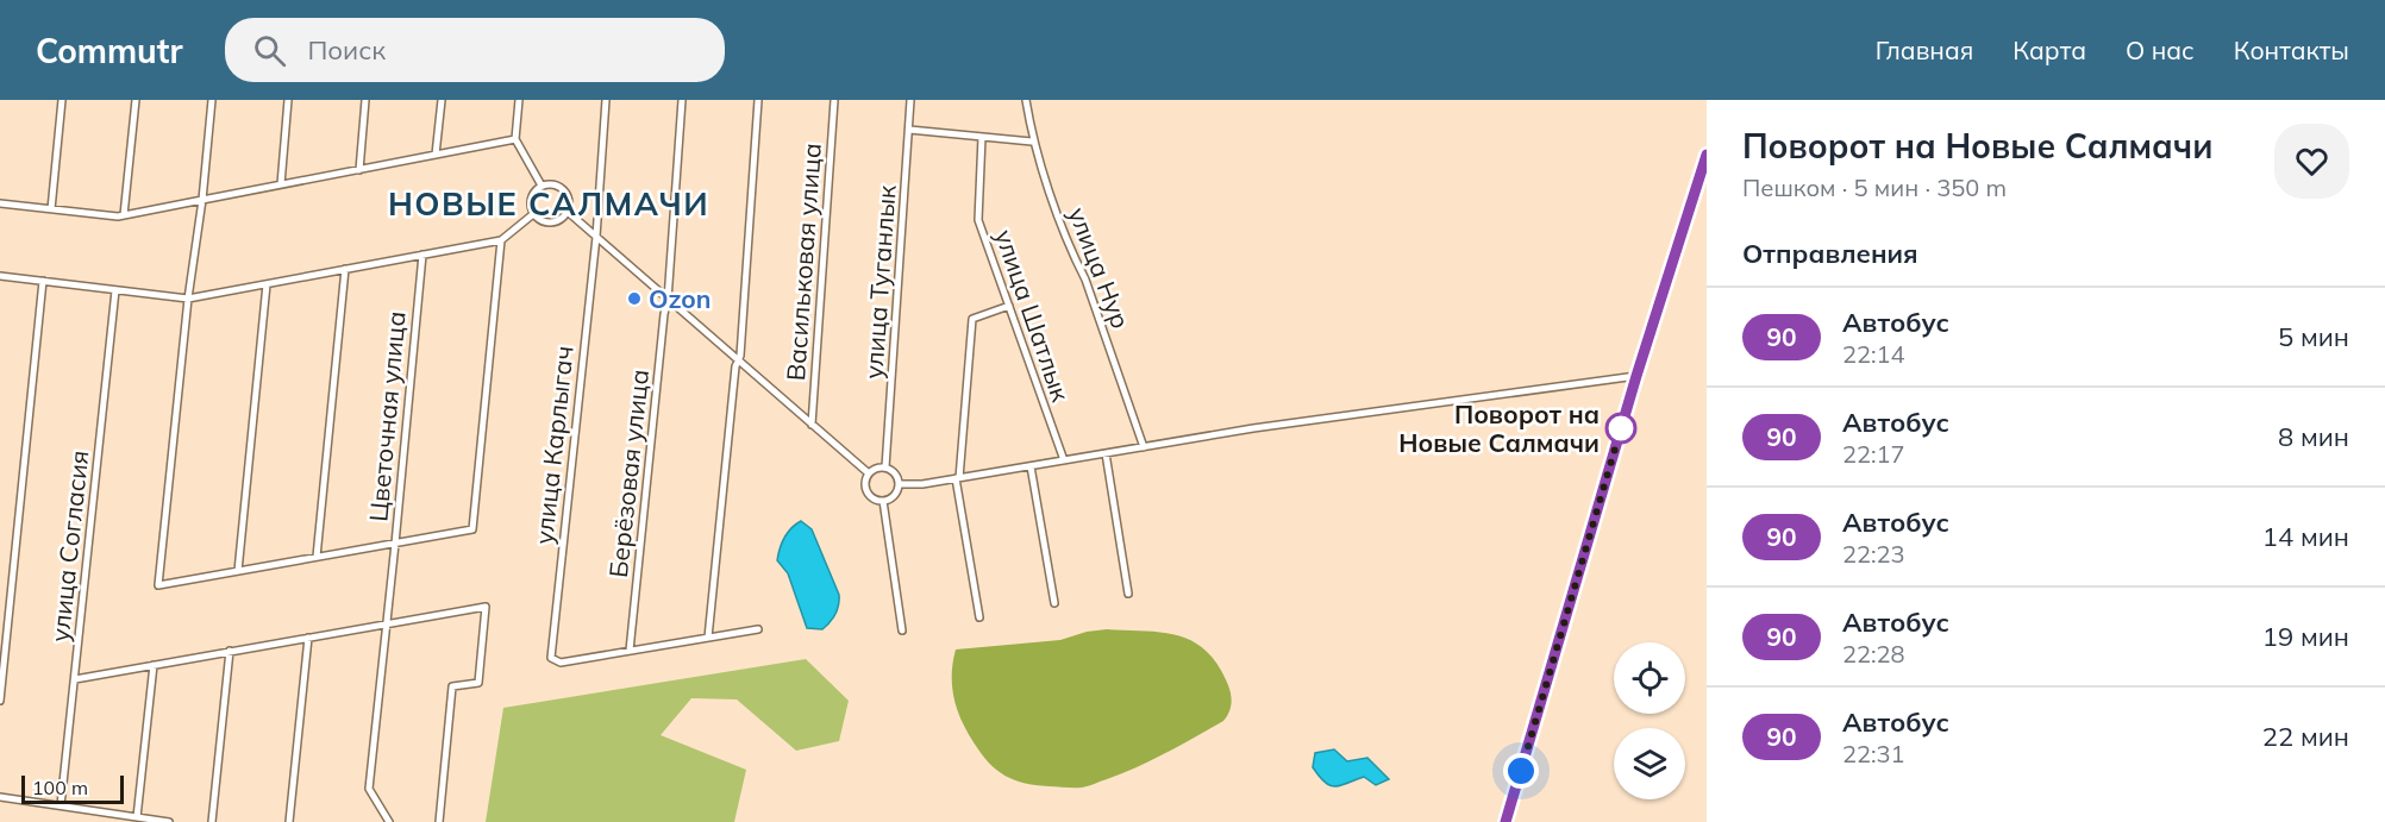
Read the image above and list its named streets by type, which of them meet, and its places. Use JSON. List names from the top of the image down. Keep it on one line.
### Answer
{"streets":{"street":["Васильковая улица","улица Нур","улица Туганлык","улица Шатлык","Цветочная улица","улица Карлыгач","Берёзовая улица","улица Согласия"]},"crossings":[["улица Карлыгач","Берёзовая улица"]],"districts":["НОВЫЕ САЛМАЧИ"],"places":["Ozon","Поворот на Новые Салмачи"],"lines":["bus line 90"],"scale_bar":"100 m","page":{"header":"Commutr","search":"Поиск","nav":["Главная","Карта","О нас","Контакты"],"heading":[["Поворот на Новые Салмачи","Пешком · 5 мин · 350 m"],"Отправления"],"list":[{"mark":"90","name":"Автобус","note":"22:14","value":"5 мин"},{"mark":"90","name":"Автобус","note":"22:17","value":"8 мин"},{"mark":"90","name":"Автобус","note":"22:23","value":"14 мин"},{"mark":"90","name":"Автобус","note":"22:28","value":"19 мин"},{"mark":"90","name":"Автобус","note":"22:31","value":"22 мин"}],"scale":"100 m"}}
